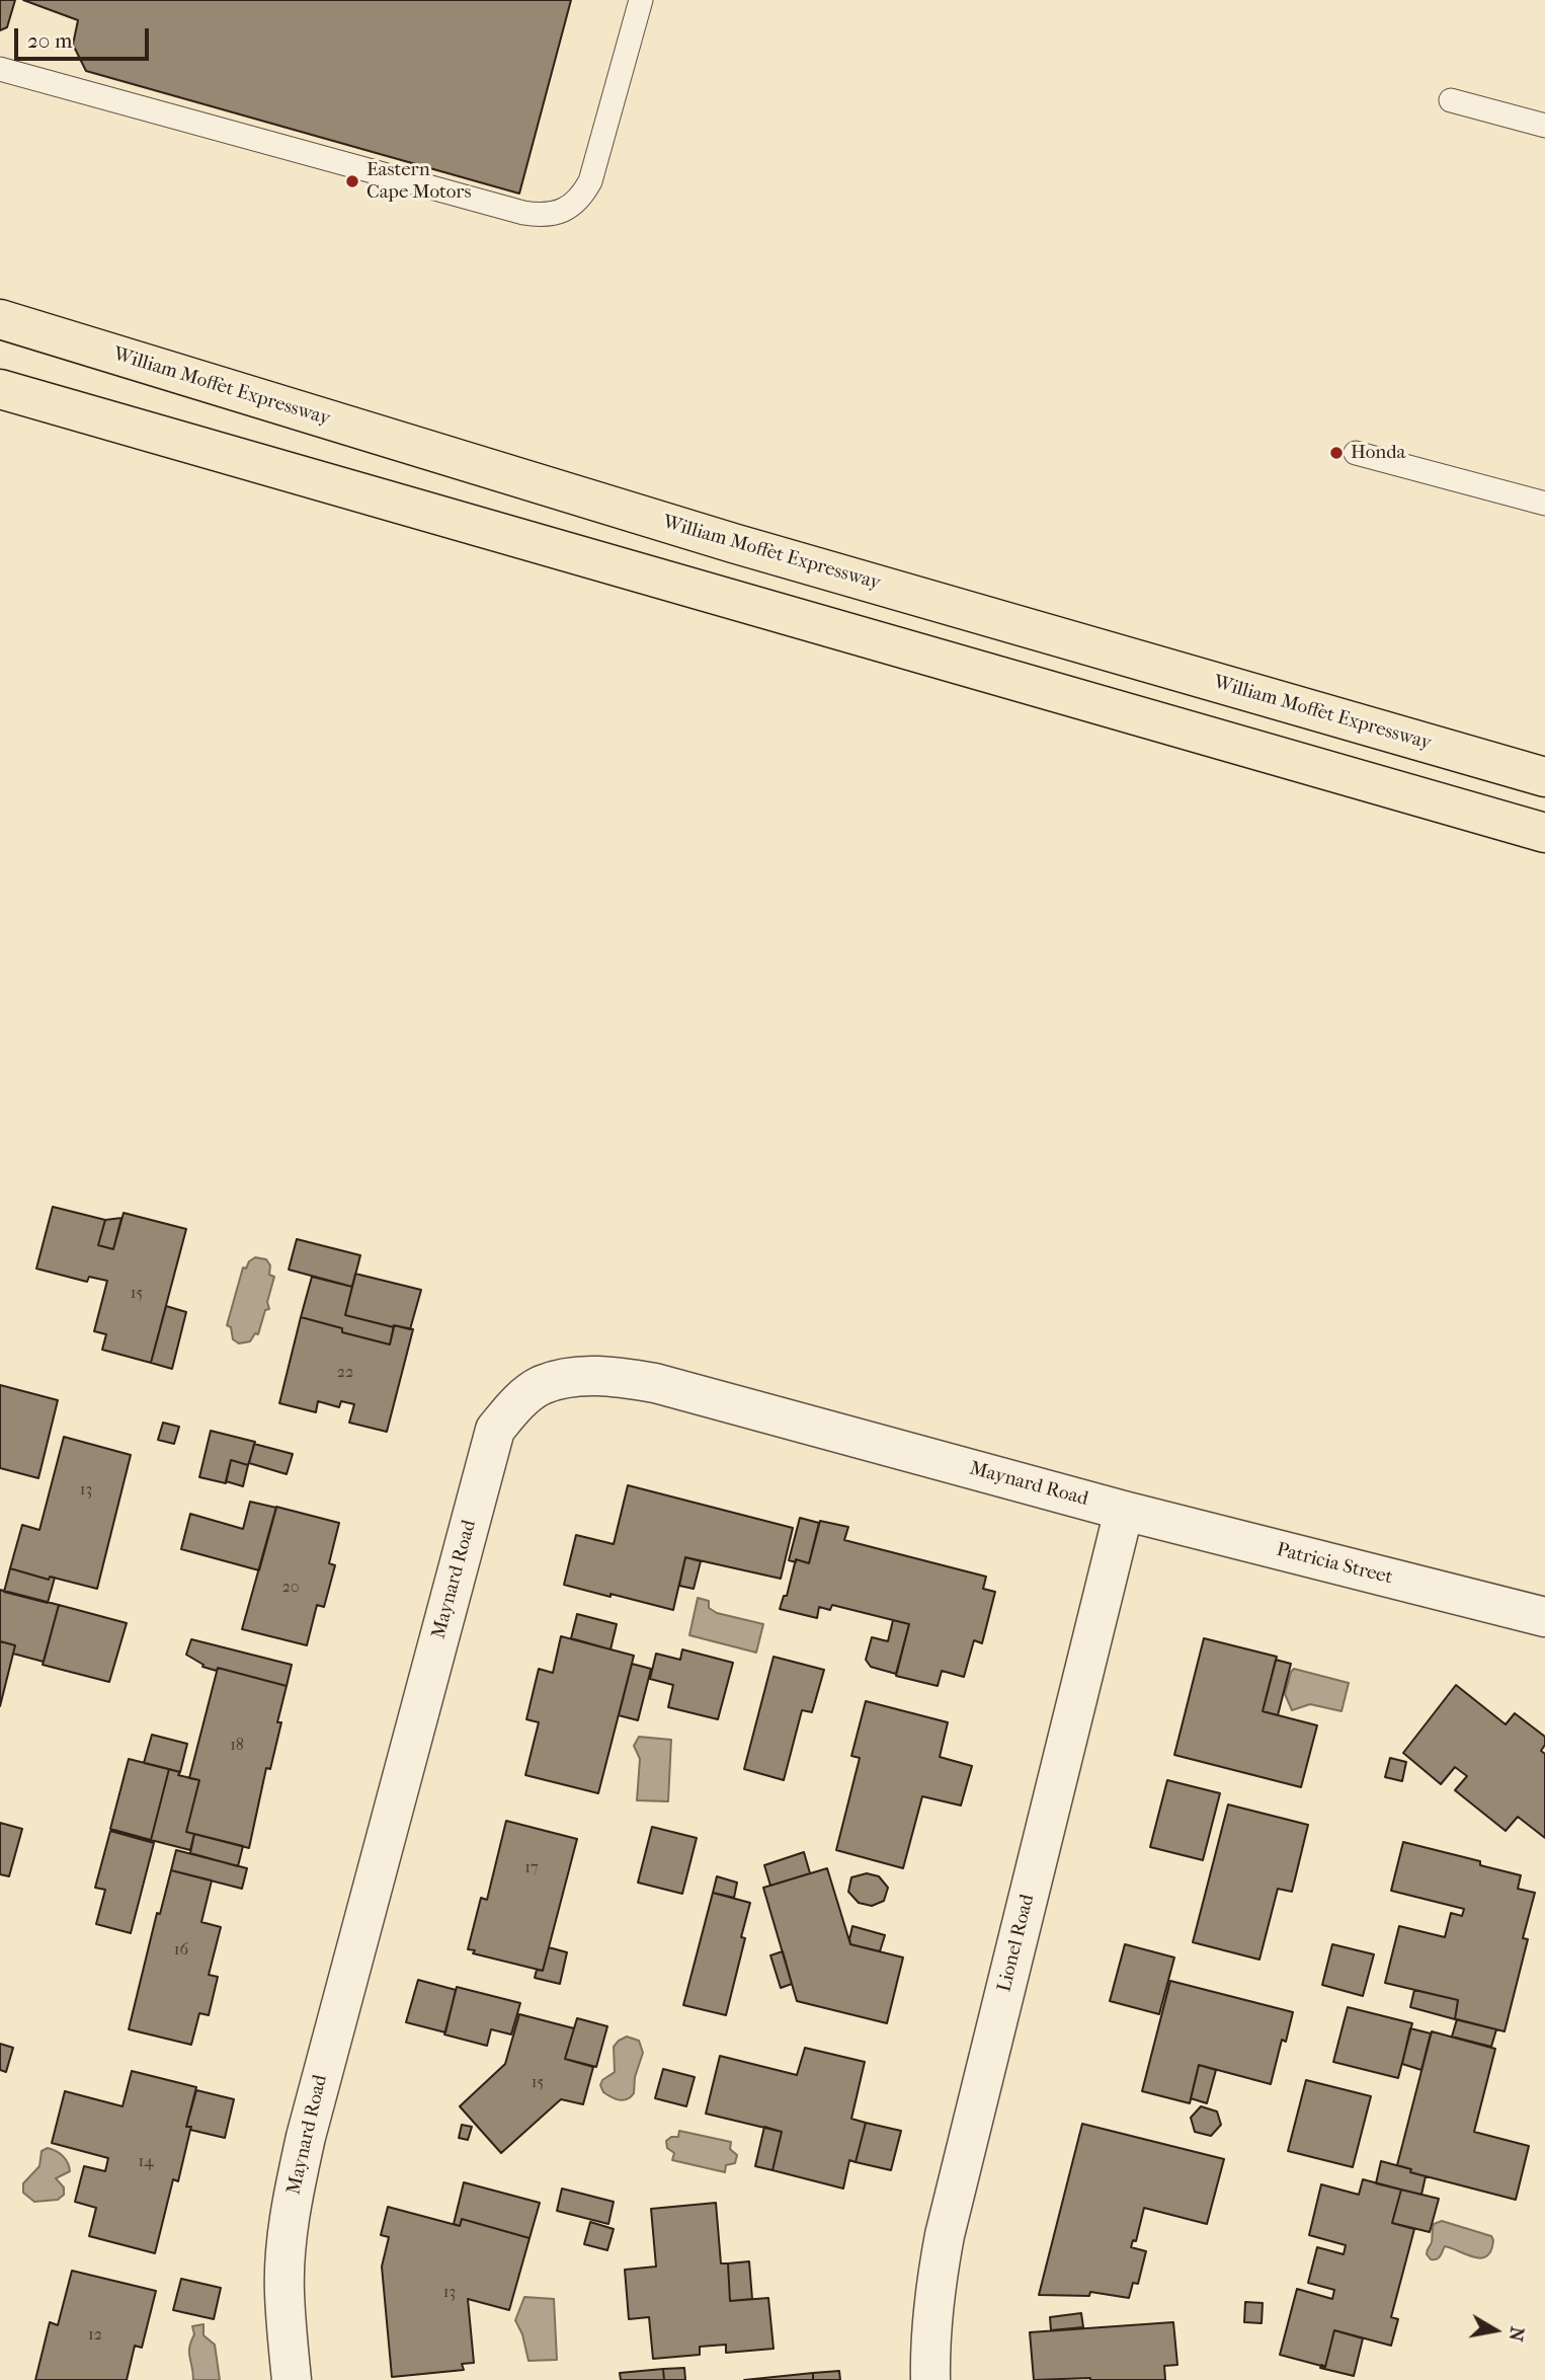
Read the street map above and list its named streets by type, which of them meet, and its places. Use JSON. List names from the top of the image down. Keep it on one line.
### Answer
{"streets":{"main road":["William Moffet Expressway"],"street":["Maynard Road","Patricia Street","Lionel Road"]},"crossings":[["Maynard Road","Patricia Street"],["Maynard Road","Lionel Road"],["Patricia Street","Lionel Road"]],"places":["Eastern Cape Motors","Honda"],"house_numbers":["15","22","13","20","18","17","16","15","14","13","12"],"scale_bar":"20 m","north":"right"}
